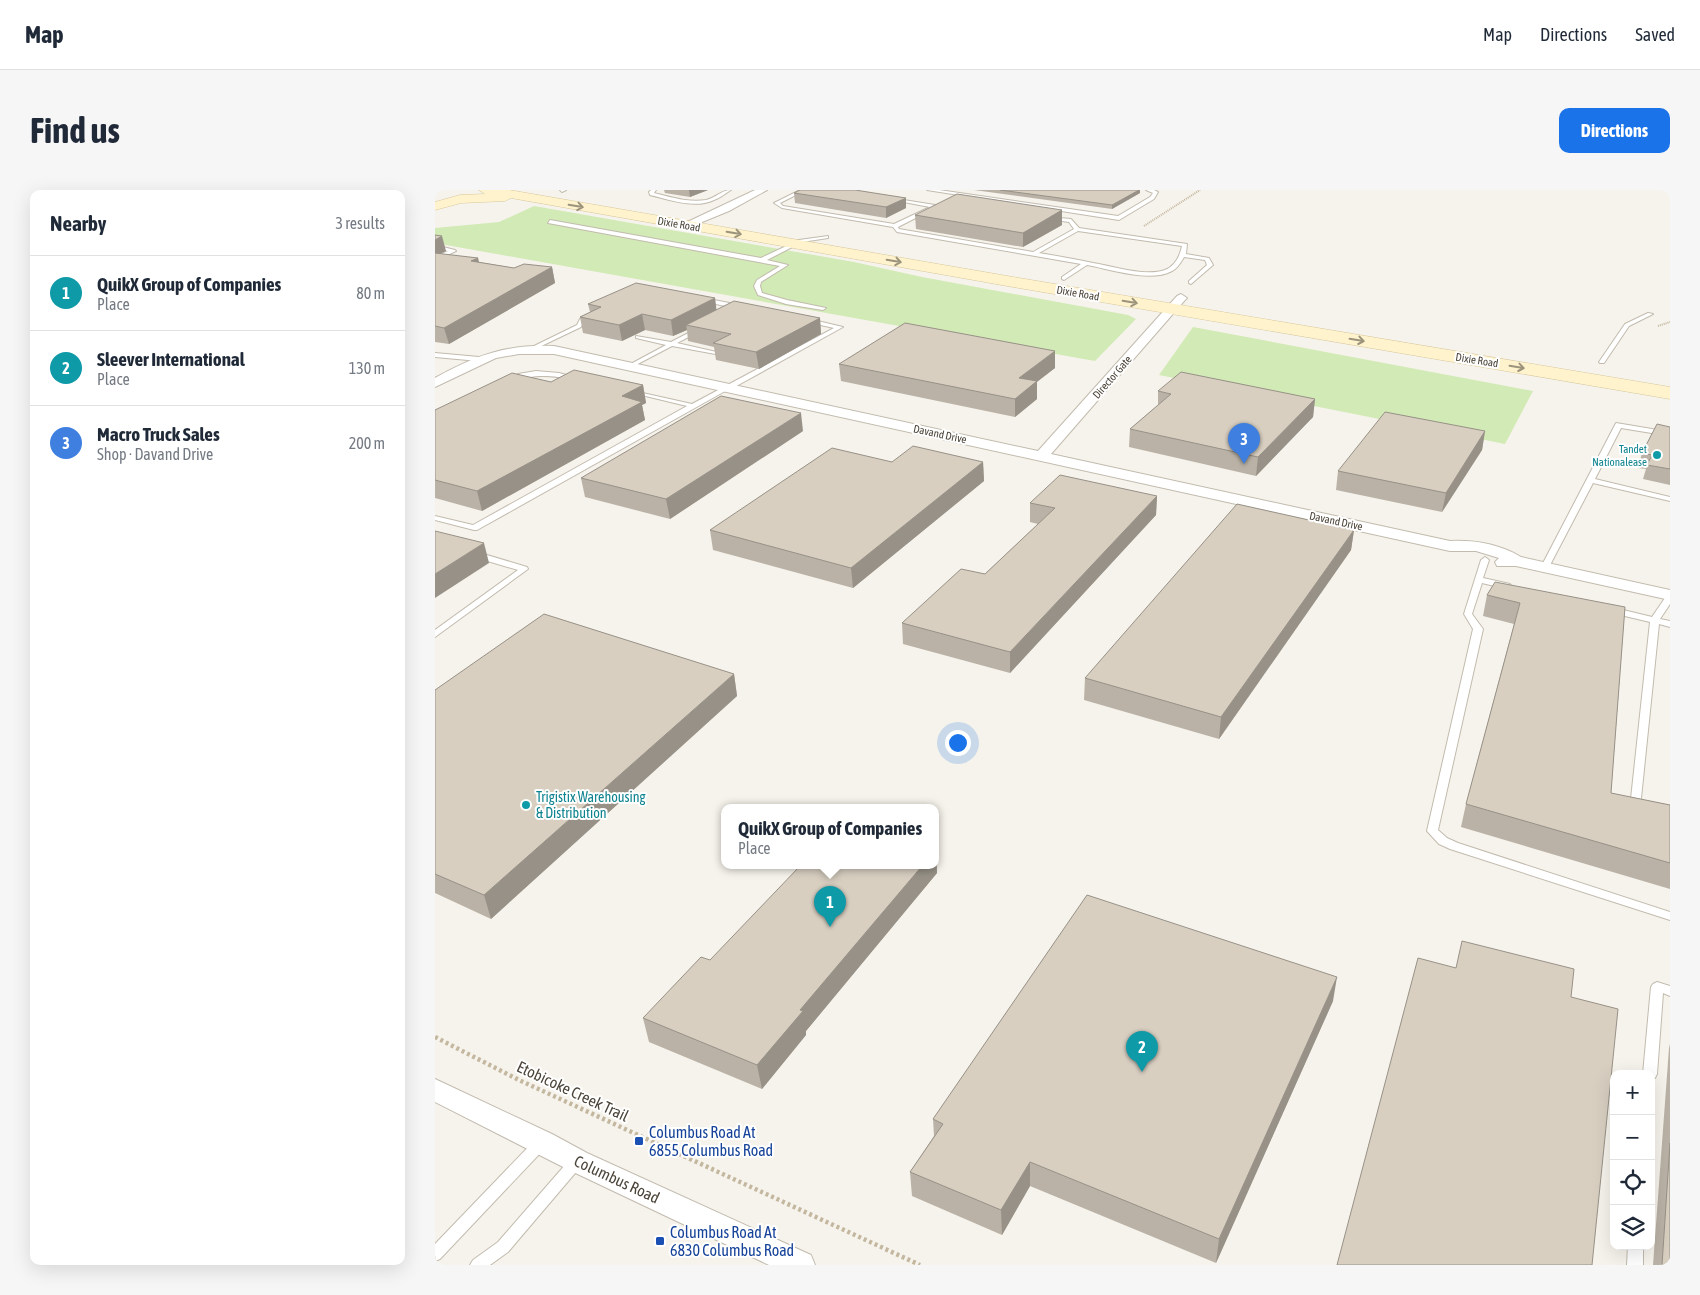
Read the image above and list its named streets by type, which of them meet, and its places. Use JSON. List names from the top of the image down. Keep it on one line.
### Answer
{"streets":{"main road":["Dixie Road"],"street":["Director Gate","Davand Drive","Columbus Road"],"path":["Etobicoke Creek Trail"]},"crossings":[["Dixie Road","Director Gate"],["Director Gate","Davand Drive"]],"places":{"other":["Tandet Nationalease","Trigistix Warehousing & Distribution"],"transit":["Columbus Road At 6855 Columbus Road","Columbus Road At 6830 Columbus Road"]},"page":{"header":"Map","nav":["Map","Directions","Saved"],"buttons":"Directions","title":"Find us","heading":["Nearby","3 results"],"list":[{"mark":"1","name":"QuikX Group of Companies","note":"Place","value":"80 m"},{"mark":"2","name":"Sleever International","note":"Place","value":"130 m"},{"mark":"3","name":"Macro Truck Sales","note":"Shop · Davand Drive","value":"200 m"}],"pins":["3","1","2"],"popup":["QuikX Group of Companies","Place"],"map_buttons":["+","−"]}}
